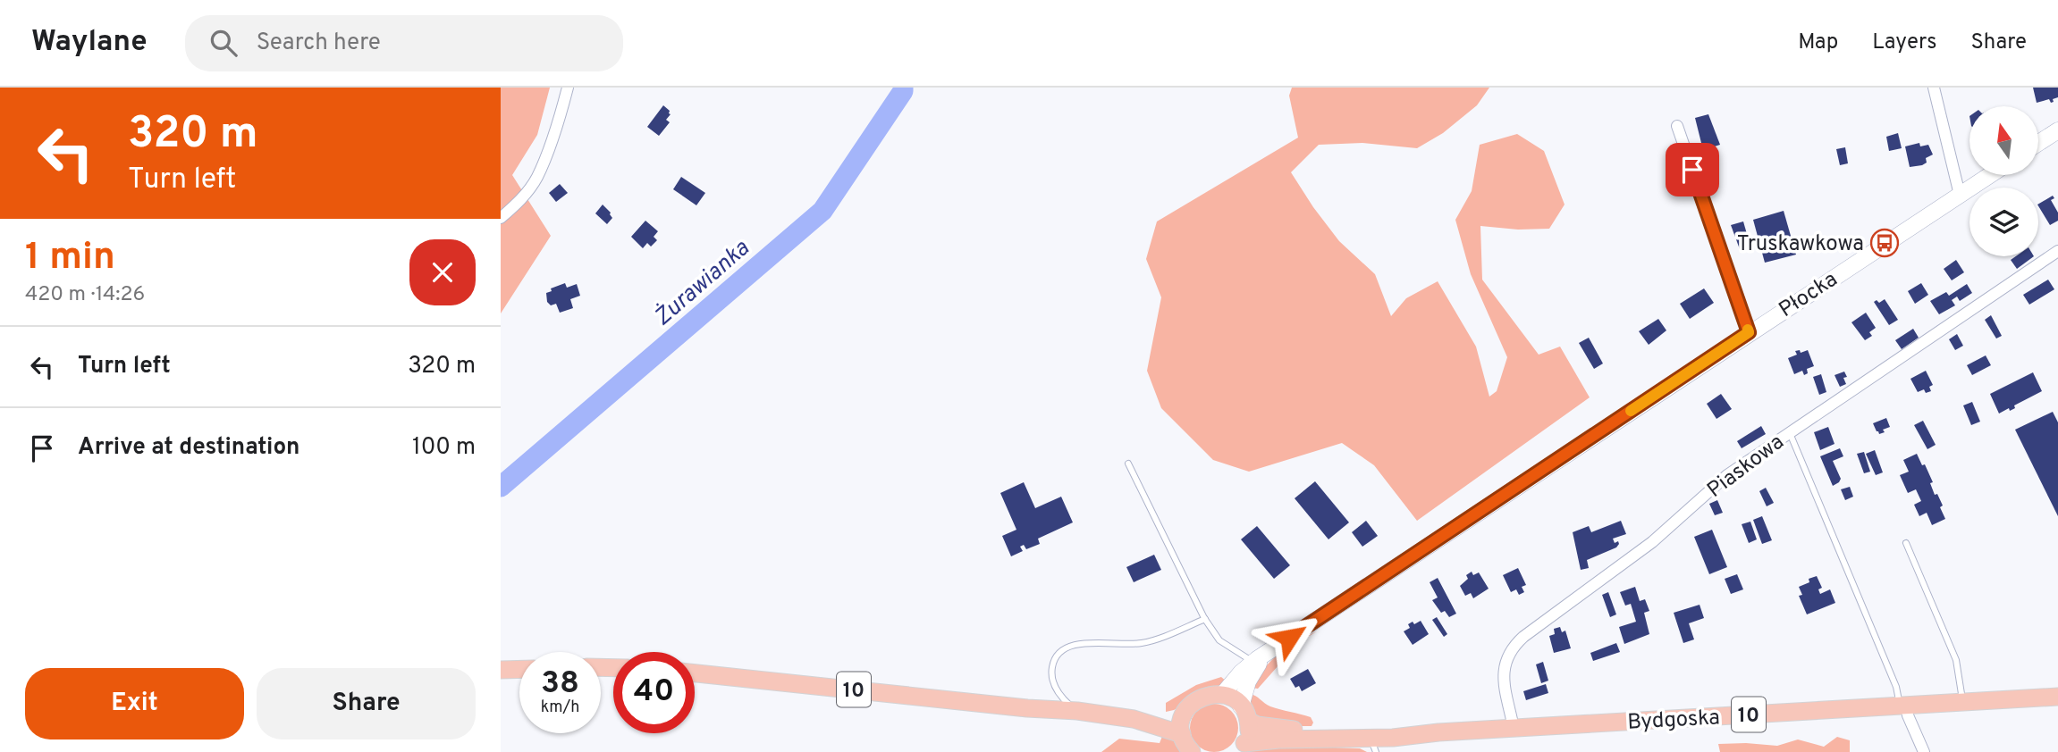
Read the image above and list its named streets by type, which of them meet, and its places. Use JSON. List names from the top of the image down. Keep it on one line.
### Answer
{"streets":{"main road":["10","Bydgoska"],"street":["Płocka","Piaskowa"]},"crossings":[["Płocka","10"],["Piaskowa","Bydgoska"],["10","Bydgoska"]],"water":["Żurawianka"],"places":{"bus stop":["Truskawkowa"]},"north":"top","page":{"header":"Waylane","search":"Search here","nav":["Map","Layers","Share"],"turn":["320 m","Turn left"],"heading":["1 min","420 m · 14:26"],"list":[{"name":"Turn left","value":"320 m"},{"name":"Arrive at destination","value":"100 m"}],"speed":"38 km/h","limit":"40","buttons":["Exit","Share"]}}
